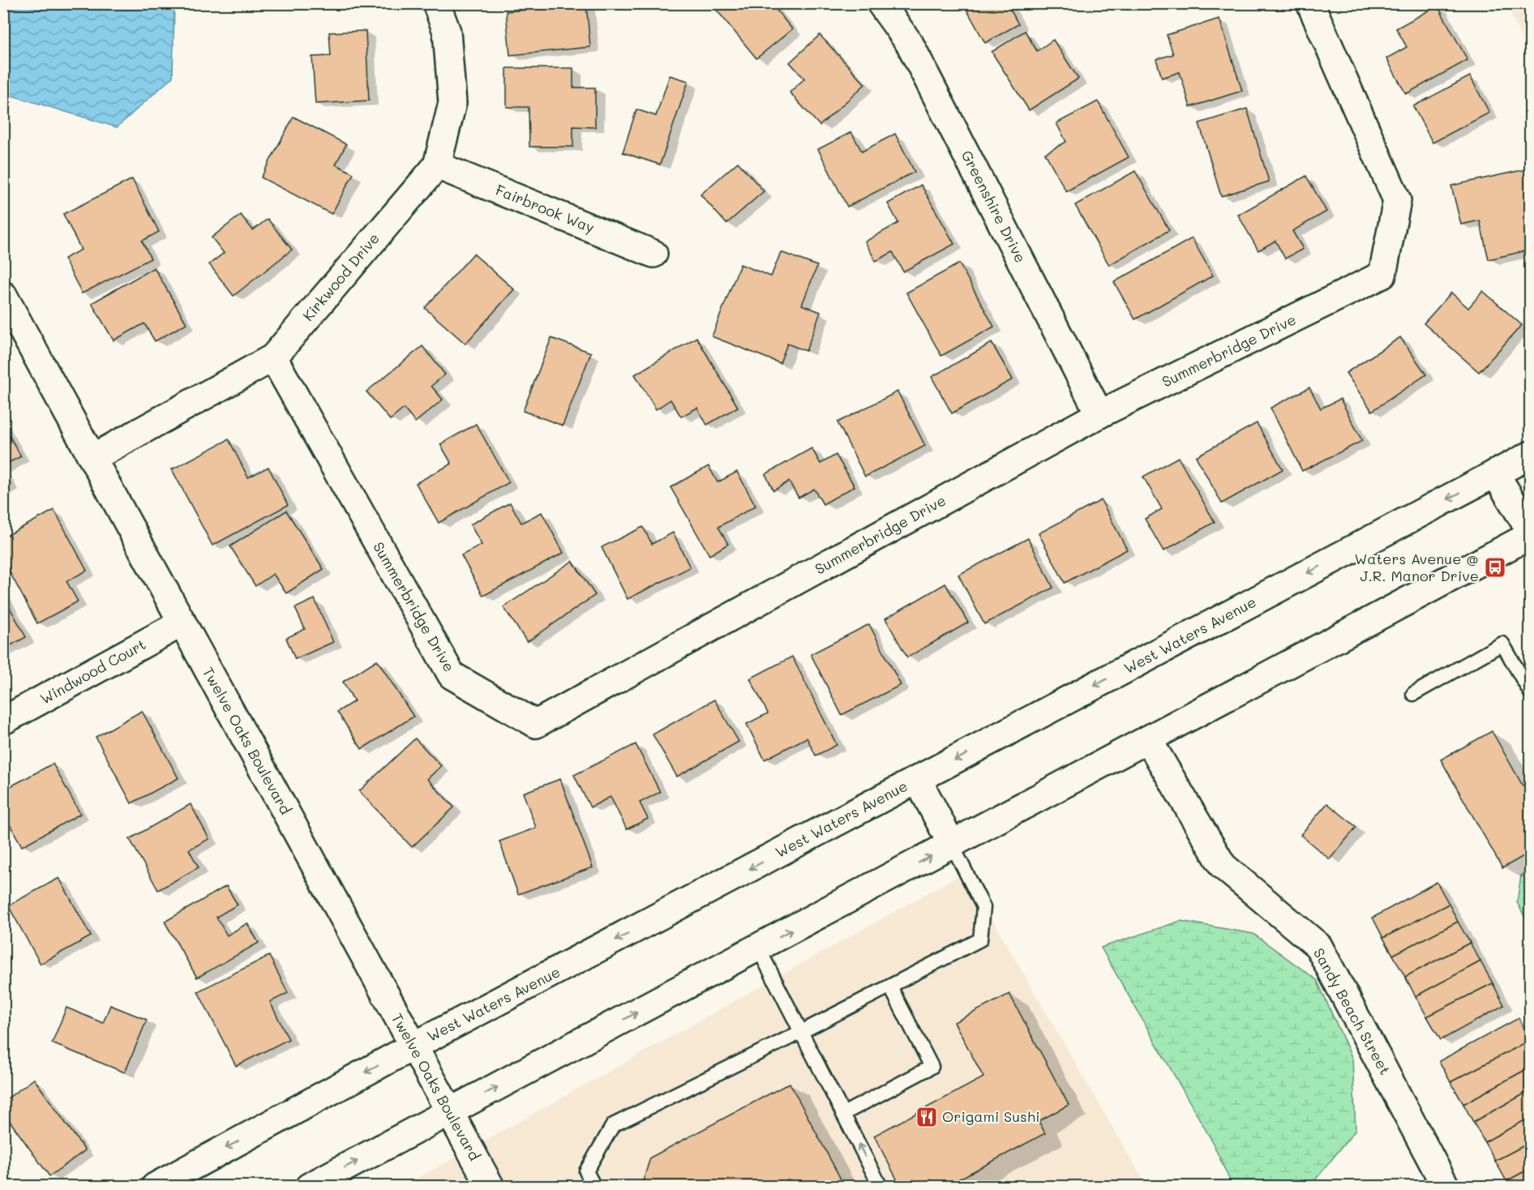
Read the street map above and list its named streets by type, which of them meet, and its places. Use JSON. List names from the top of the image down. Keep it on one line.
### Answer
{"streets":{"street":["Greenshire Drive","Fairbrook Way","Kirkwood Drive","Summerbridge Drive","West Waters Avenue","Windwood Court","Twelve Oaks Boulevard","Sandy Beach Street"]},"crossings":[["Greenshire Drive","Summerbridge Drive"],["Fairbrook Way","Kirkwood Drive"],["Kirkwood Drive","Summerbridge Drive"],["Kirkwood Drive","Twelve Oaks Boulevard"],["West Waters Avenue","Twelve Oaks Boulevard"],["Windwood Court","Twelve Oaks Boulevard"]],"places":{"bus stop":["Waters Avenue @ J.R. Manor Drive"],"restaurant":["Origami Sushi"]}}
